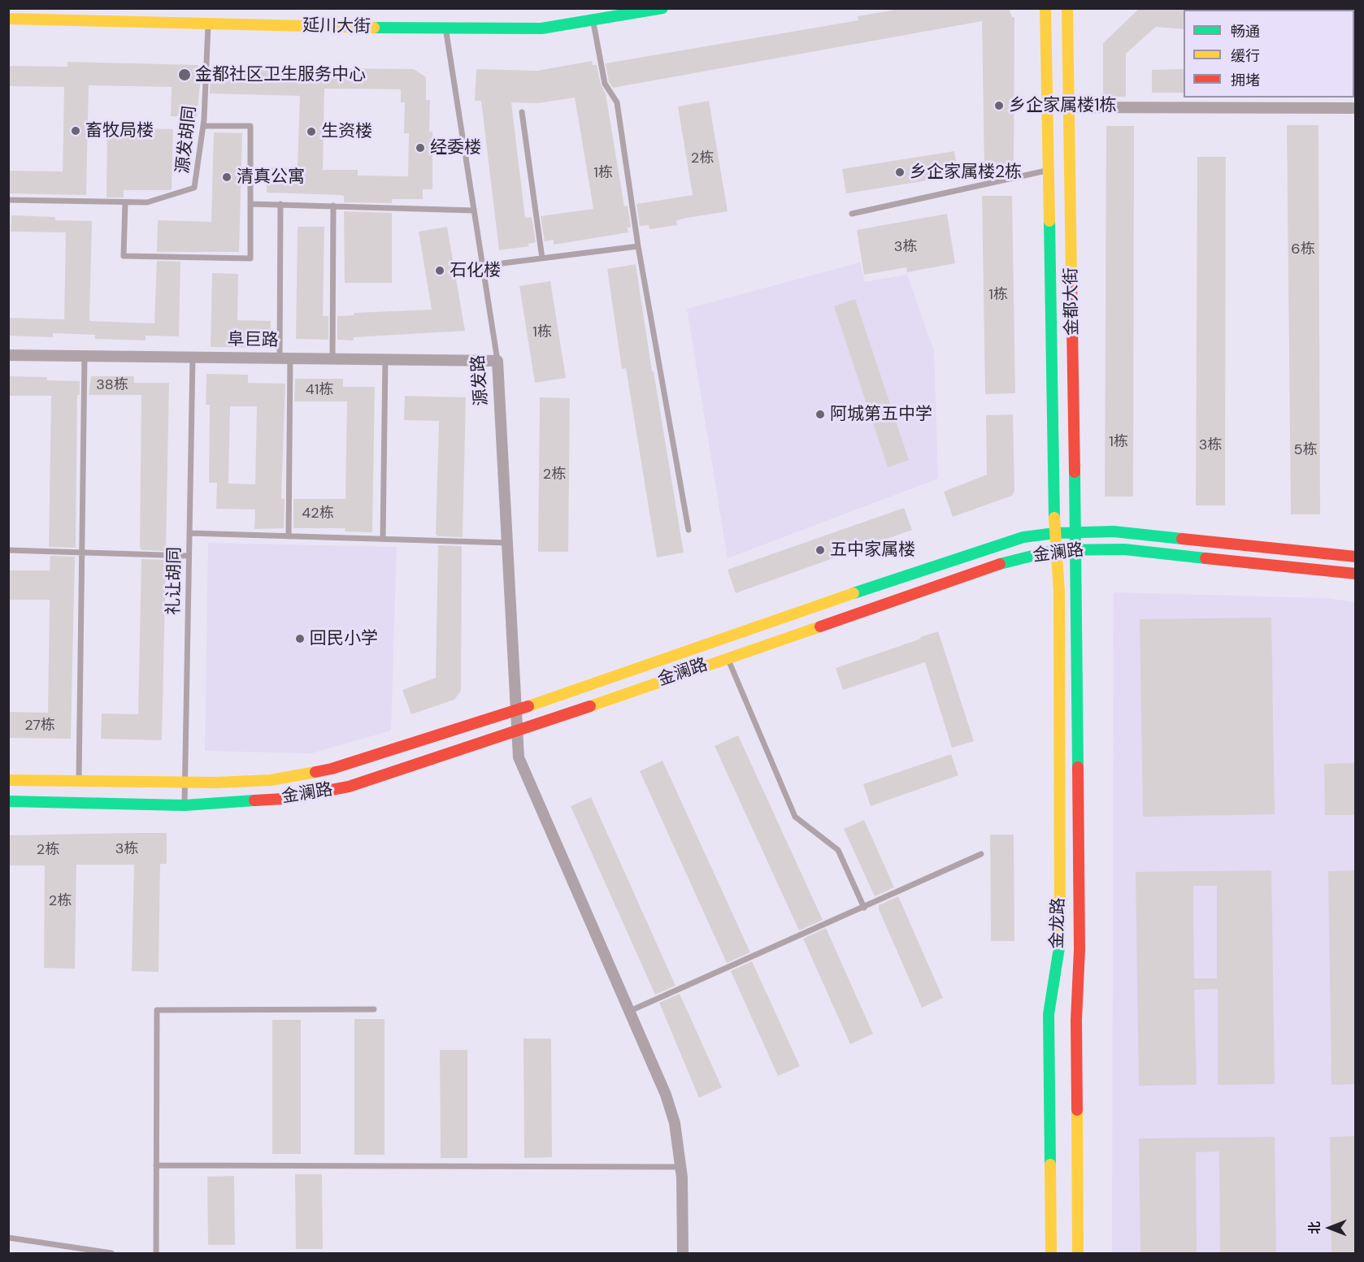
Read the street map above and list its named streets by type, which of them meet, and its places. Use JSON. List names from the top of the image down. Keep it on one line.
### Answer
{"streets":{"main road":["延川大街","金都大街","金澜路","金龙路"],"street":["阜巨路","源发路"],"lane":["源发胡同","礼让胡同"]},"crossings":[["延川大街","源发胡同"],["延川大街","源发路"],["金都大街","金澜路"],["金都大街","金龙路"],["阜巨路","源发路"],["阜巨路","礼让胡同"],["源发路","金澜路"],["金澜路","礼让胡同"]],"places":["金都社区卫生服务中心","乡企家属楼1栋","畜牧局楼","生资楼","经委楼","乡企家属楼2栋","清真公寓","石化楼","阿城第五中学","五中家属楼","回民小学"],"house_numbers":["2栋","1栋","3栋","6栋","1栋","1栋","38栋","41栋","1栋","3栋","5栋","2栋","42栋","27栋","3栋","2栋","2栋"],"legend":["畅通","缓行","拥堵"],"north":"left"}
